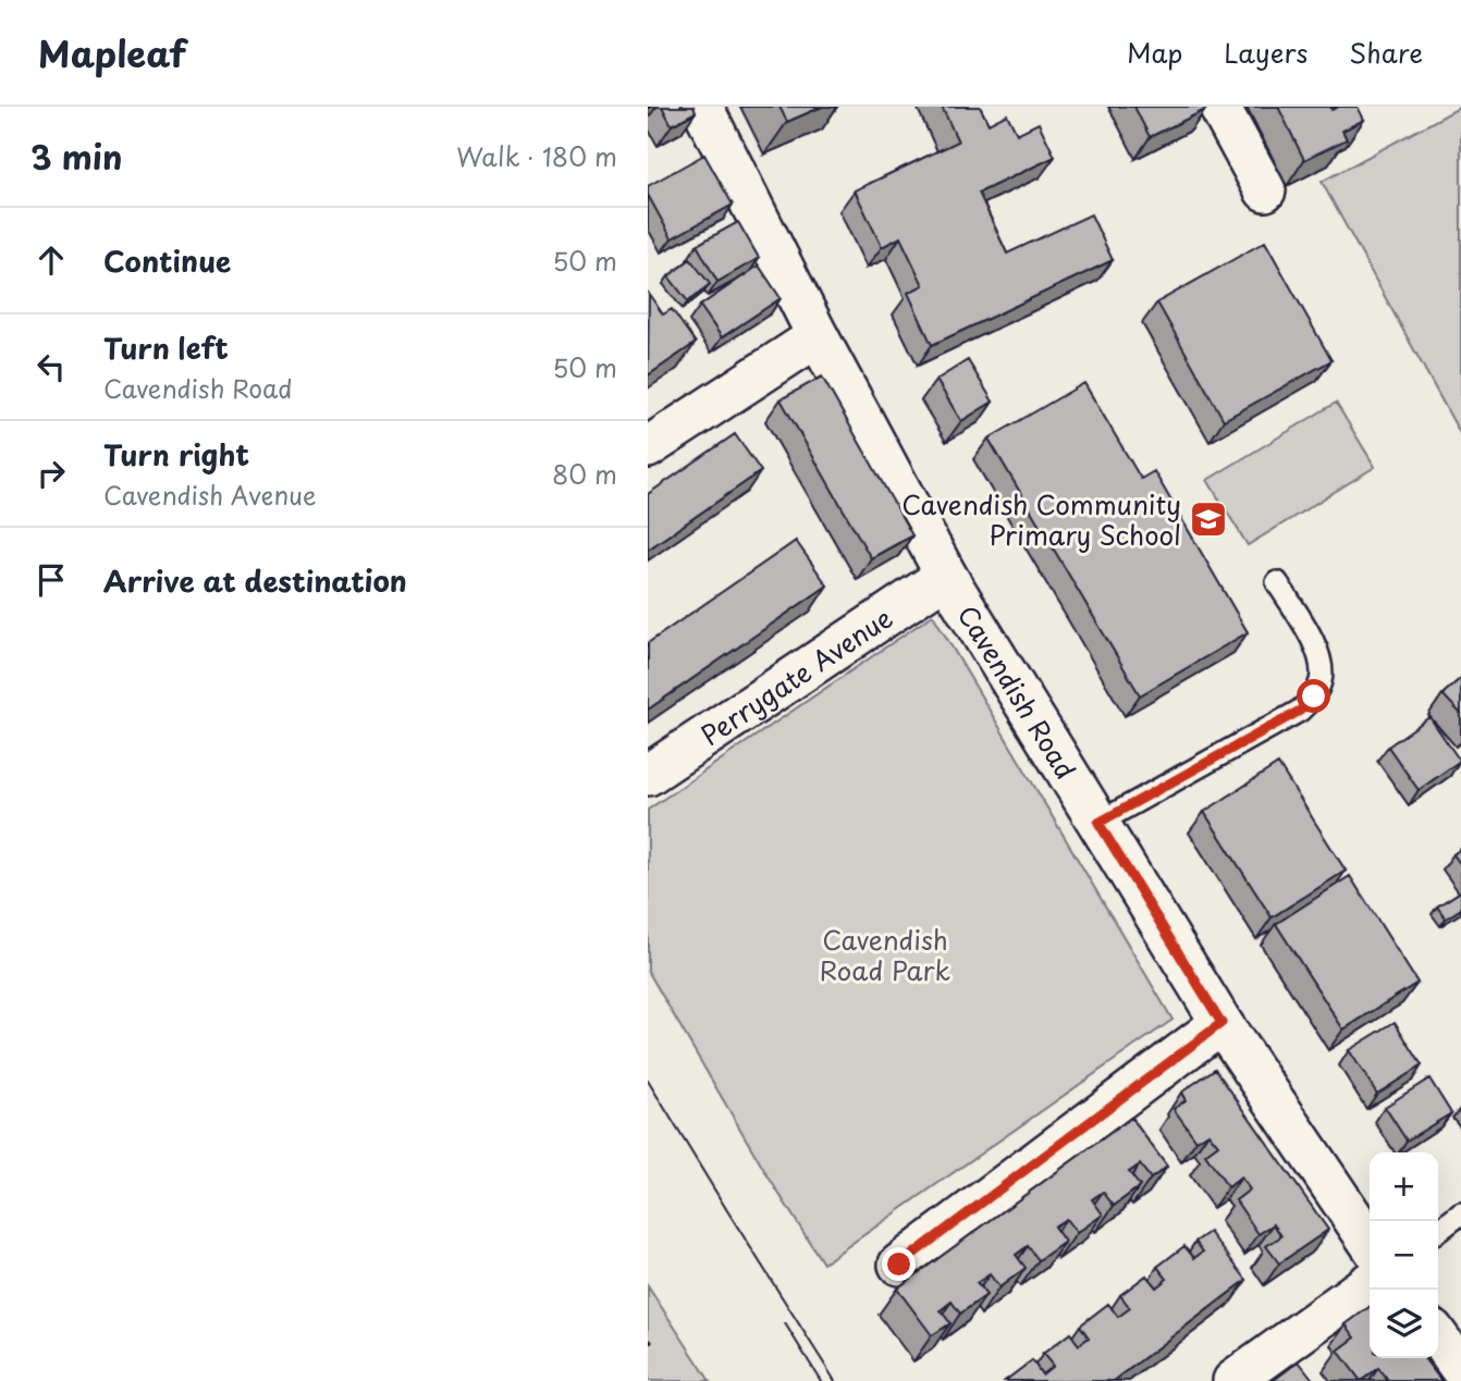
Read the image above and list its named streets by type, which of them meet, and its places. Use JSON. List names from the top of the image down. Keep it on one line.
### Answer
{"streets":{"street":["Perrygate Avenue","Cavendish Road"]},"crossings":[["Perrygate Avenue","Cavendish Road"]],"parks":["Cavendish Road Park"],"places":{"school or university":["Cavendish Community Primary School"]},"page":{"header":"Mapleaf","nav":["Map","Layers","Share"],"heading":["3 min","Walk · 180 m"],"list":[["Continue","50 m"],["Turn left","Cavendish Road","50 m"],["Turn right","Cavendish Avenue","80 m"],"Arrive at destination"],"map_buttons":["+","−"]}}
